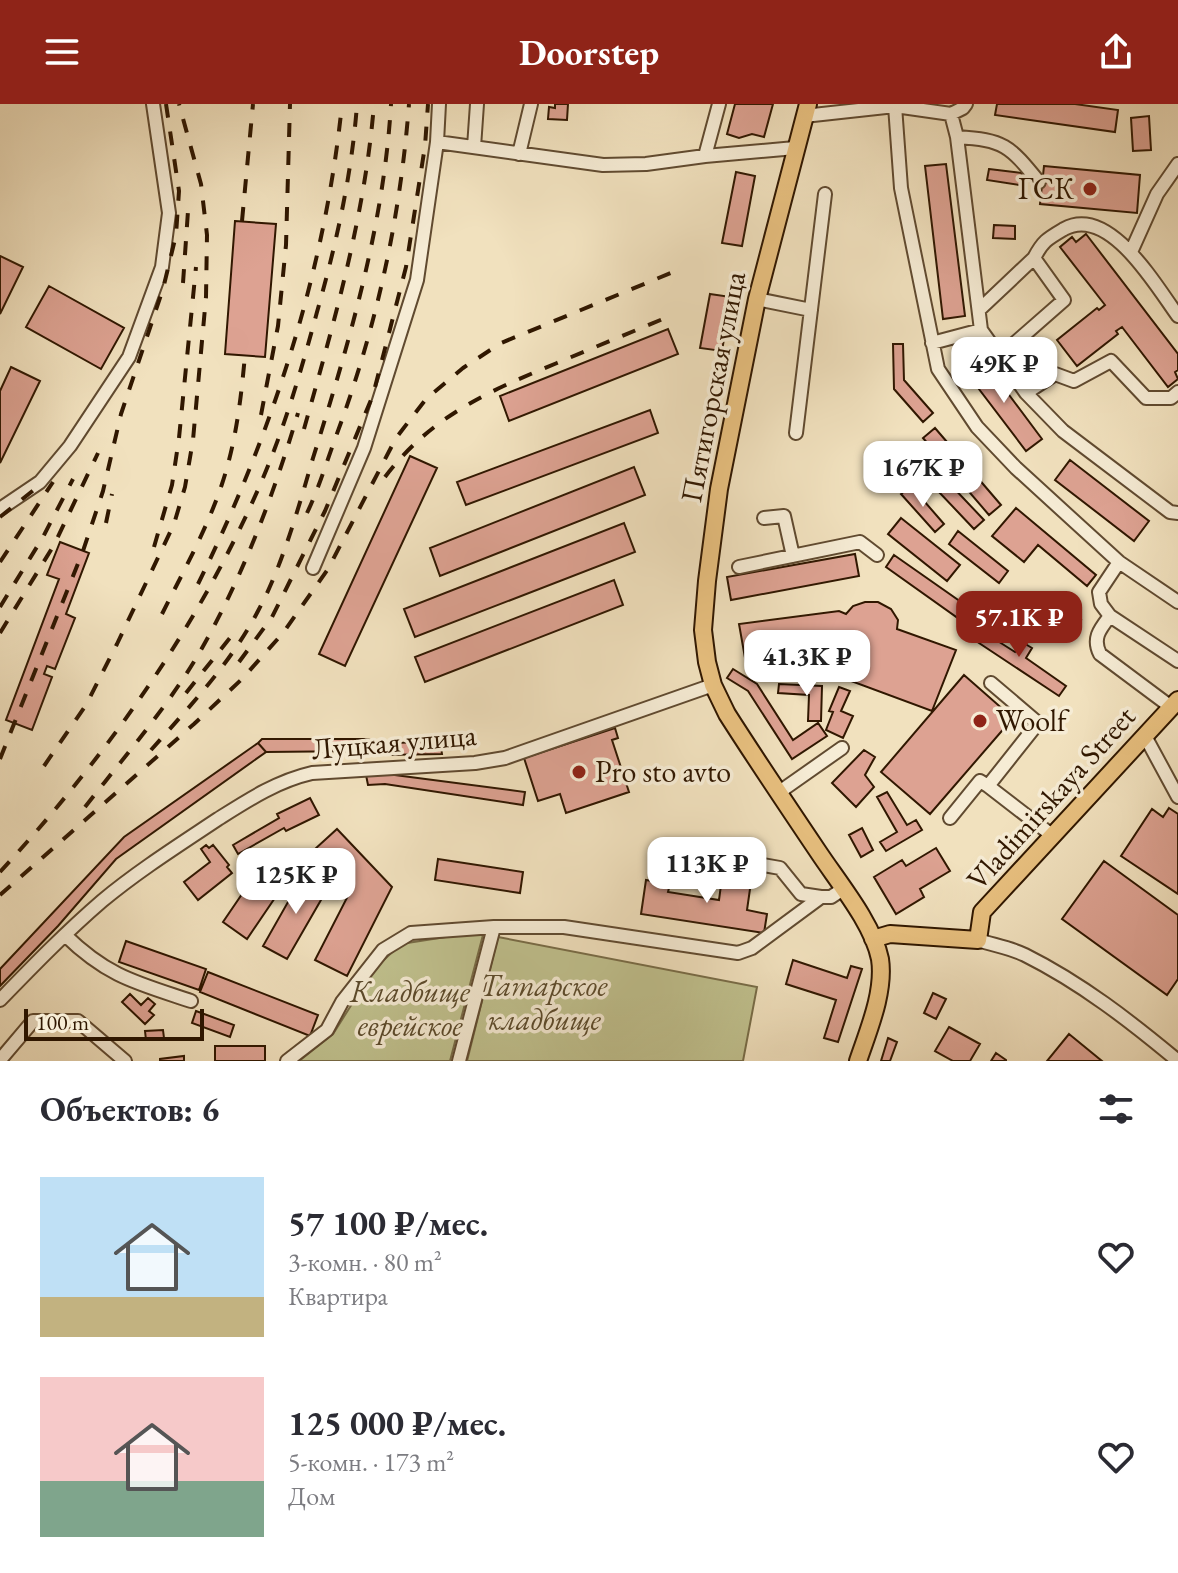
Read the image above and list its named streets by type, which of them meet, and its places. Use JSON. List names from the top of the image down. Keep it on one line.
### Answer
{"streets":{"main road":["Пятигорская улица","Vladimirskaya Street"],"street":["Луцкая улица"]},"crossings":[["Пятигорская улица","Луцкая улица"]],"parks":["Татарское кладбище","Кладбище еврейское"],"places":["ГСК","Woolf","Pro sto avto"],"scale_bar":"100 m","page":{"header":"Doorstep","price":["49K ₽","167K ₽","57.1K ₽","41.3K ₽","113K ₽","125K ₽"],"scale":"100 m","heading":"Объектов: 6","list":[{"name":"57 100 ₽/мес.","note":"3-комн. · 80 m² · Квартира"},{"name":"125 000 ₽/мес.","note":"5-комн. · 173 m² · Дом"}]}}
